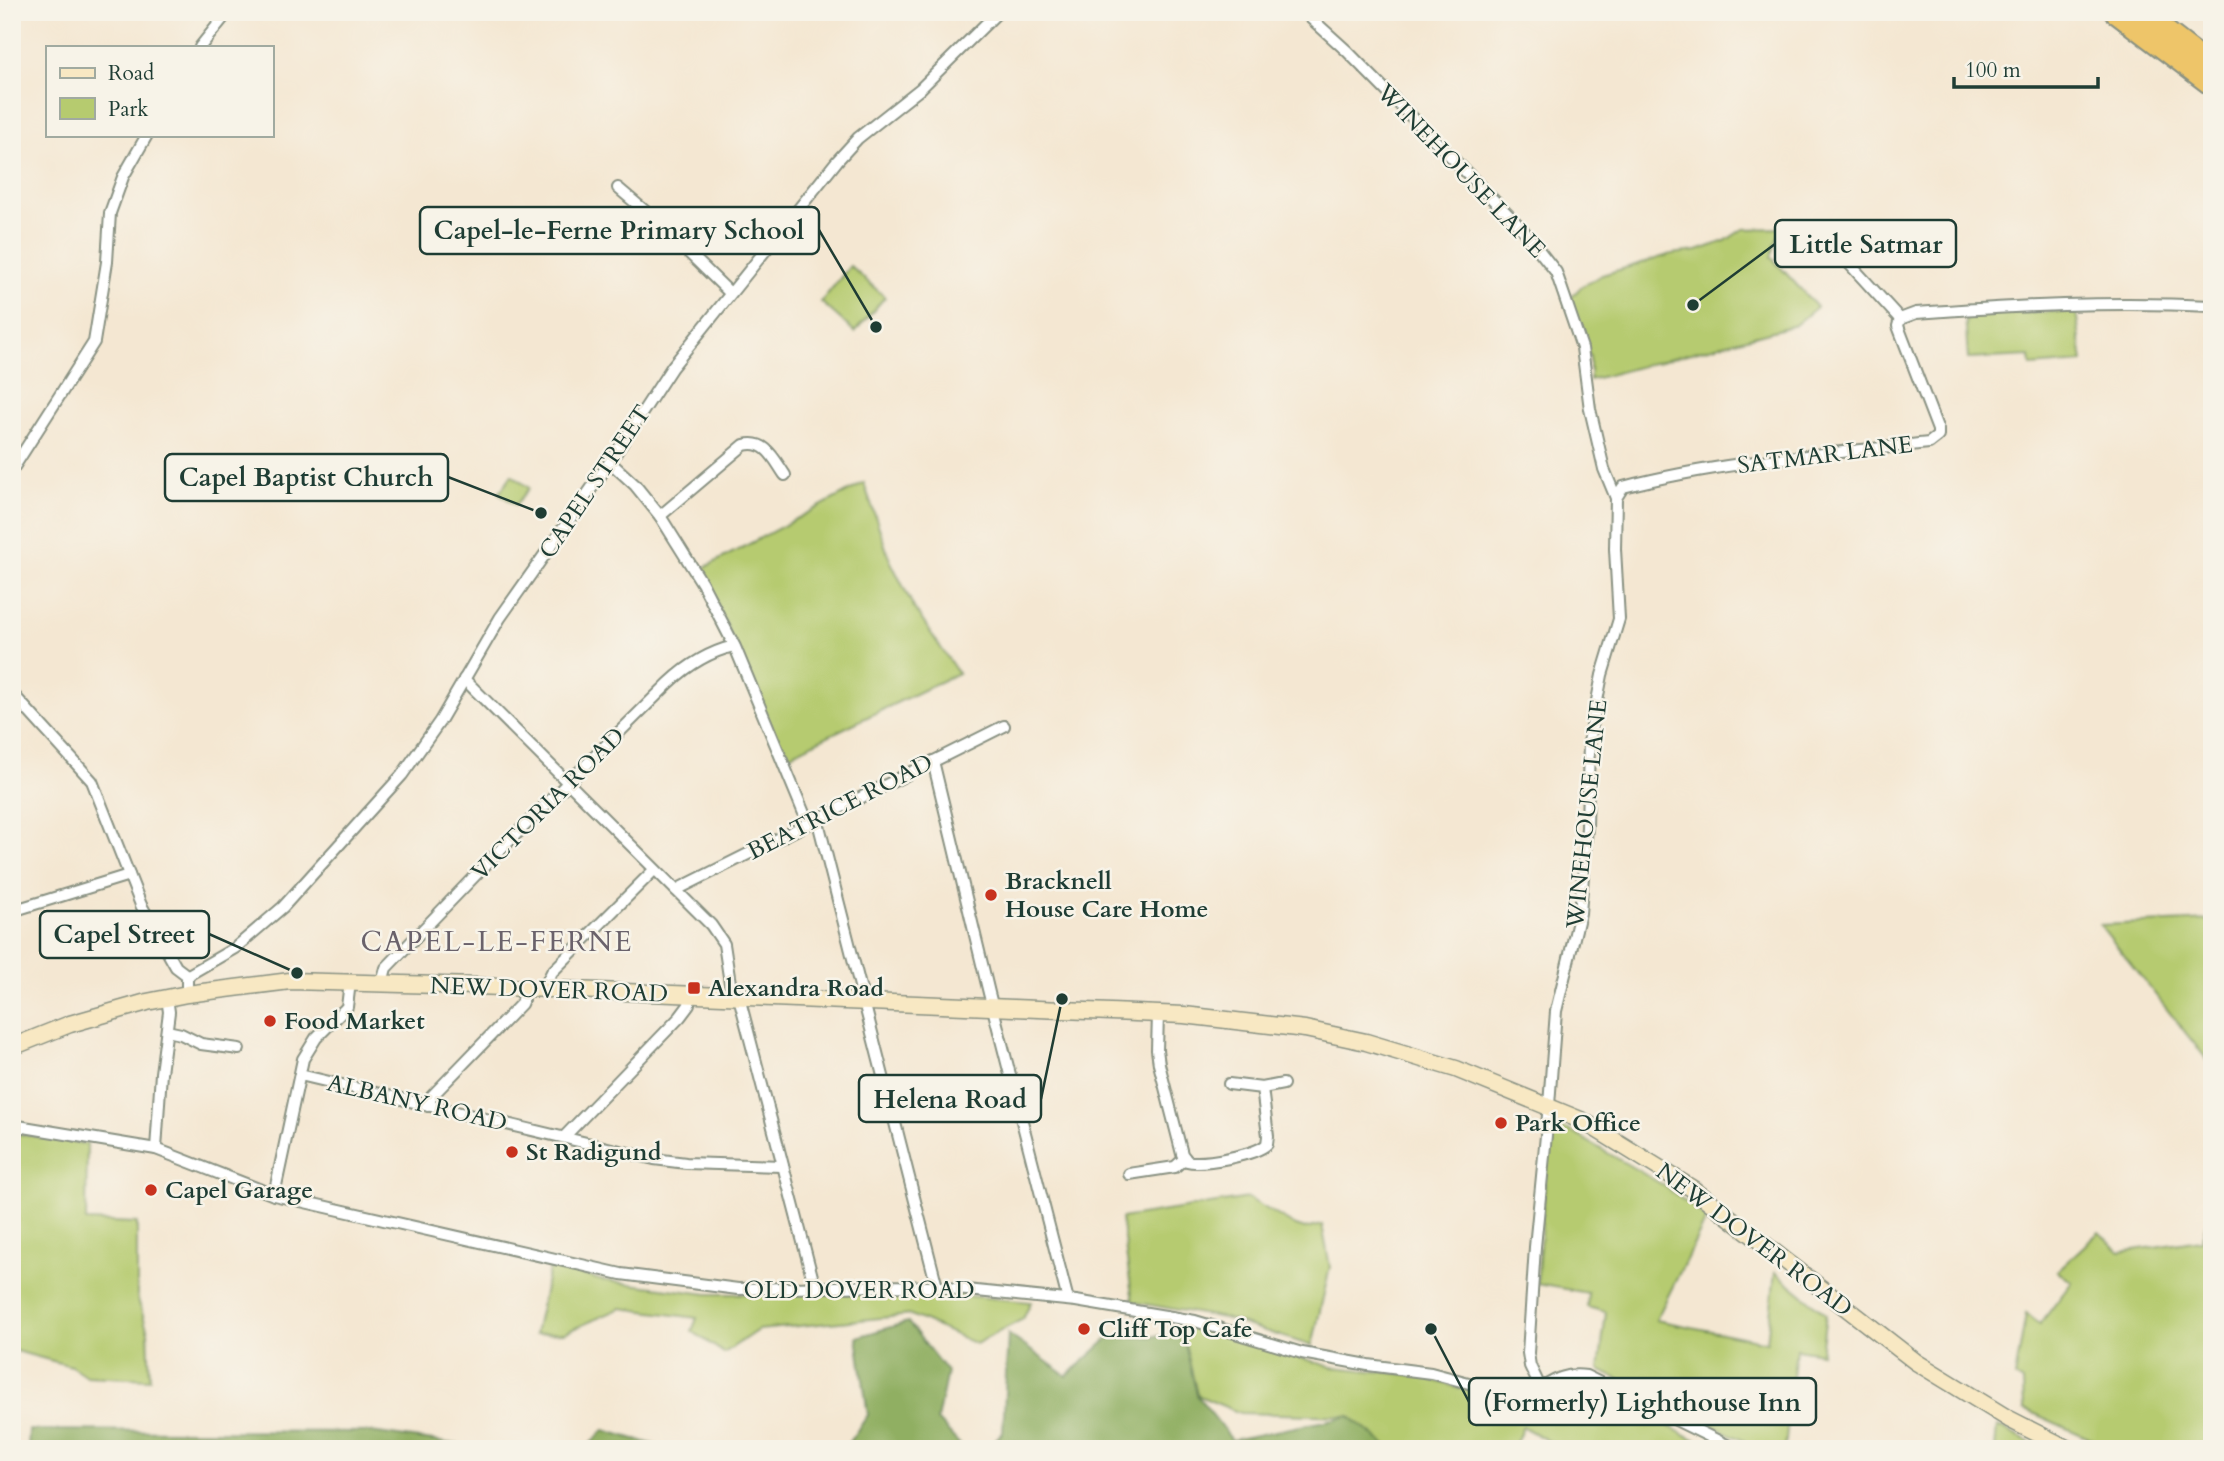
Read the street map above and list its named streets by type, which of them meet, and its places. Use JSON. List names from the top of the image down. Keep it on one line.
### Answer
{"streets":{"main road":["NEW DOVER ROAD"],"street":["WINEHOUSE LANE","SATMAR LANE","CAPEL STREET","VICTORIA ROAD","BEATRICE ROAD","ALBANY ROAD","OLD DOVER ROAD"]},"crossings":[["WINEHOUSE LANE","SATMAR LANE"],["WINEHOUSE LANE","NEW DOVER ROAD"],["WINEHOUSE LANE","OLD DOVER ROAD"],["VICTORIA ROAD","NEW DOVER ROAD"]],"districts":["CAPEL-LE-FERNE"],"places":{"other":["Little Satmar","Capel-le-Ferne Primary School","Capel Baptist Church","Bracknell House Care Home","Capel Street","Helena Road","Food Market","Park Office","St Radigund","Capel Garage","Cliff Top Cafe","(Formerly) Lighthouse Inn"],"transit":["Alexandra Road"]},"legend":["Road","Park"],"scale_bar":"100 m"}
